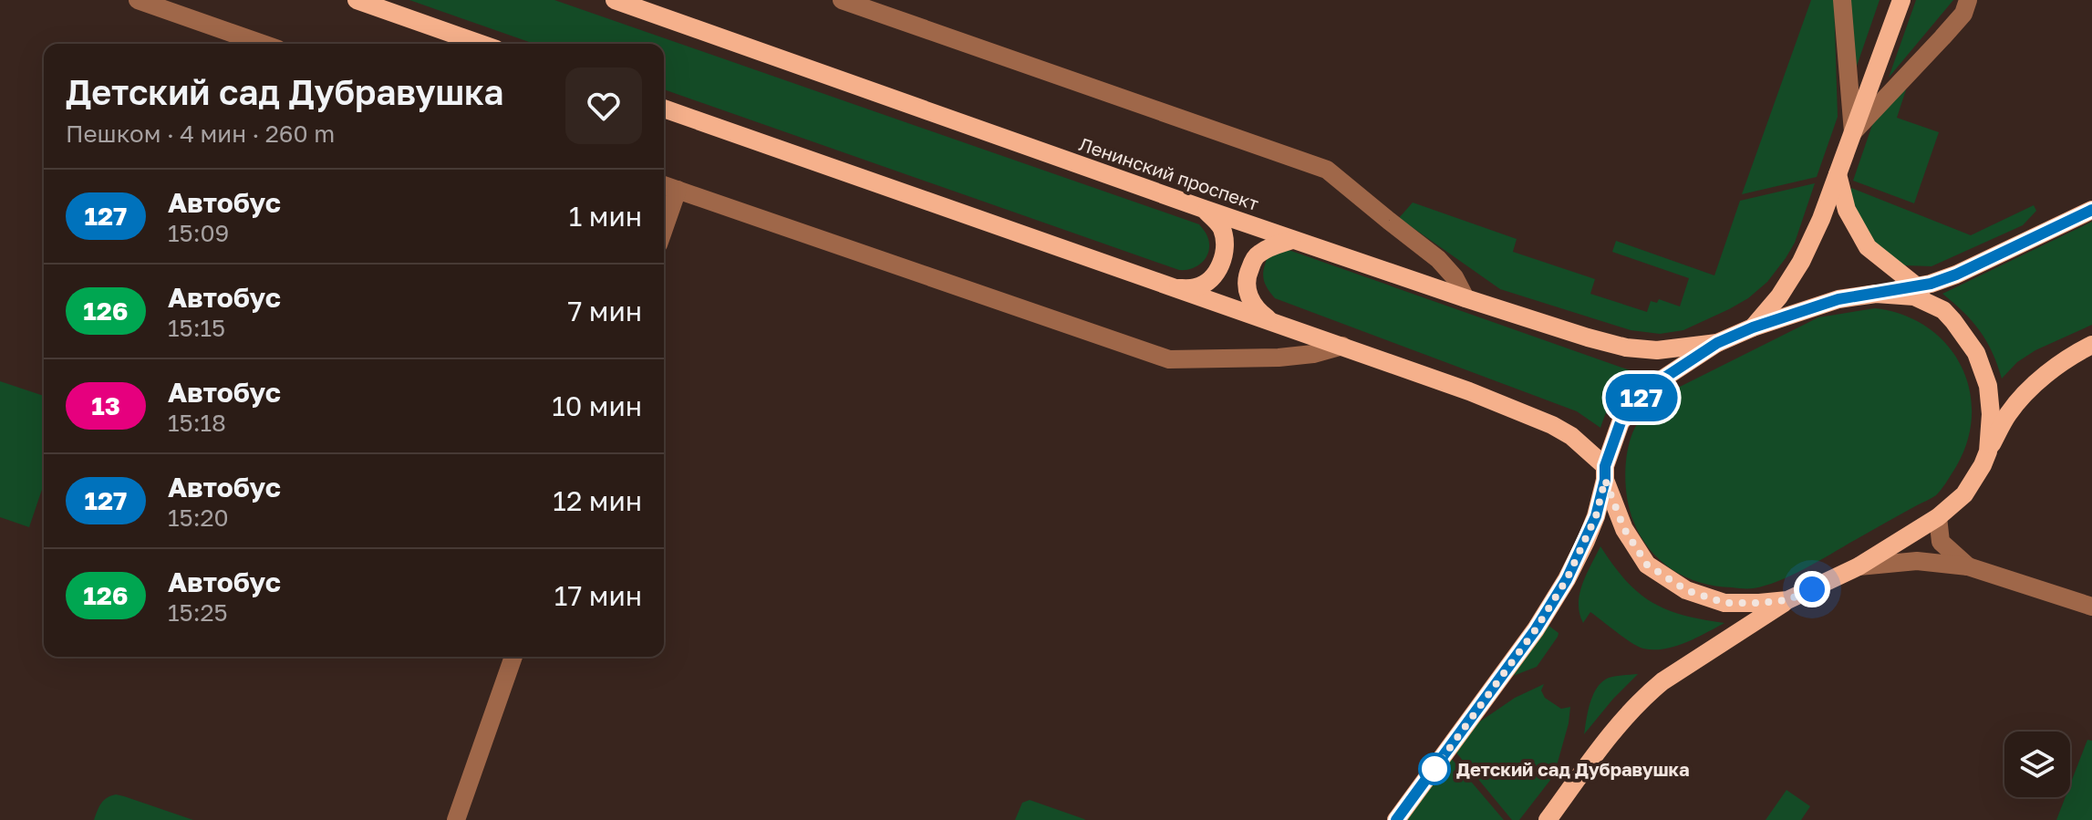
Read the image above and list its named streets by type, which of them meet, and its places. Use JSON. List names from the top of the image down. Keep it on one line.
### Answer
{"streets":{"main road":["Ленинский проспект"]},"places":["Детский сад Дубравушка"],"lines":["bus line 127"],"page":{"on_map":"127","heading":["Детский сад Дубравушка","Пешком · 4 мин · 260 m"],"list":[{"mark":"127","name":"Автобус","note":"15:09","value":"1 мин"},{"mark":"126","name":"Автобус","note":"15:15","value":"7 мин"},{"mark":"13","name":"Автобус","note":"15:18","value":"10 мин"},{"mark":"127","name":"Автобус","note":"15:20","value":"12 мин"},{"mark":"126","name":"Автобус","note":"15:25","value":"17 мин"}]}}
